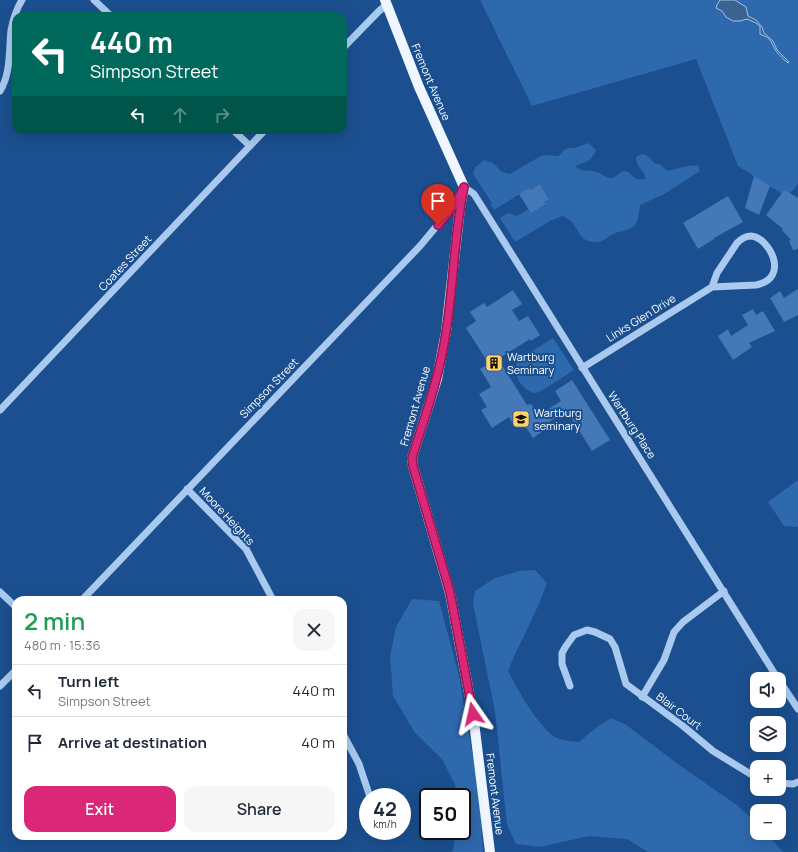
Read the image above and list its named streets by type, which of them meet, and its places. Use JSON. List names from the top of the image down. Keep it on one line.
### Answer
{"streets":{"main road":["Fremont Avenue"],"street":["Coates Street","Links Glen Drive","Simpson Street","Wartburg Place","Moore Heights","Blair Court"]},"crossings":[["Fremont Avenue","Simpson Street"],["Fremont Avenue","Wartburg Place"],["Links Glen Drive","Wartburg Place"],["Simpson Street","Wartburg Place"],["Simpson Street","Moore Heights"],["Wartburg Place","Blair Court"]],"places":{"building":["Wartburg Seminary"],"school or university":["Wartburg seminary"]},"page":{"turn":["440 m","Simpson Street"],"heading":["2 min","480 m · 15:36"],"list":[{"name":"Turn left","note":"Simpson Street","value":"440 m"},{"name":"Arrive at destination","value":"40 m"}],"map_buttons":["+","−"],"buttons":["Exit","Share"],"speed":"42 km/h","limit":"50"}}
